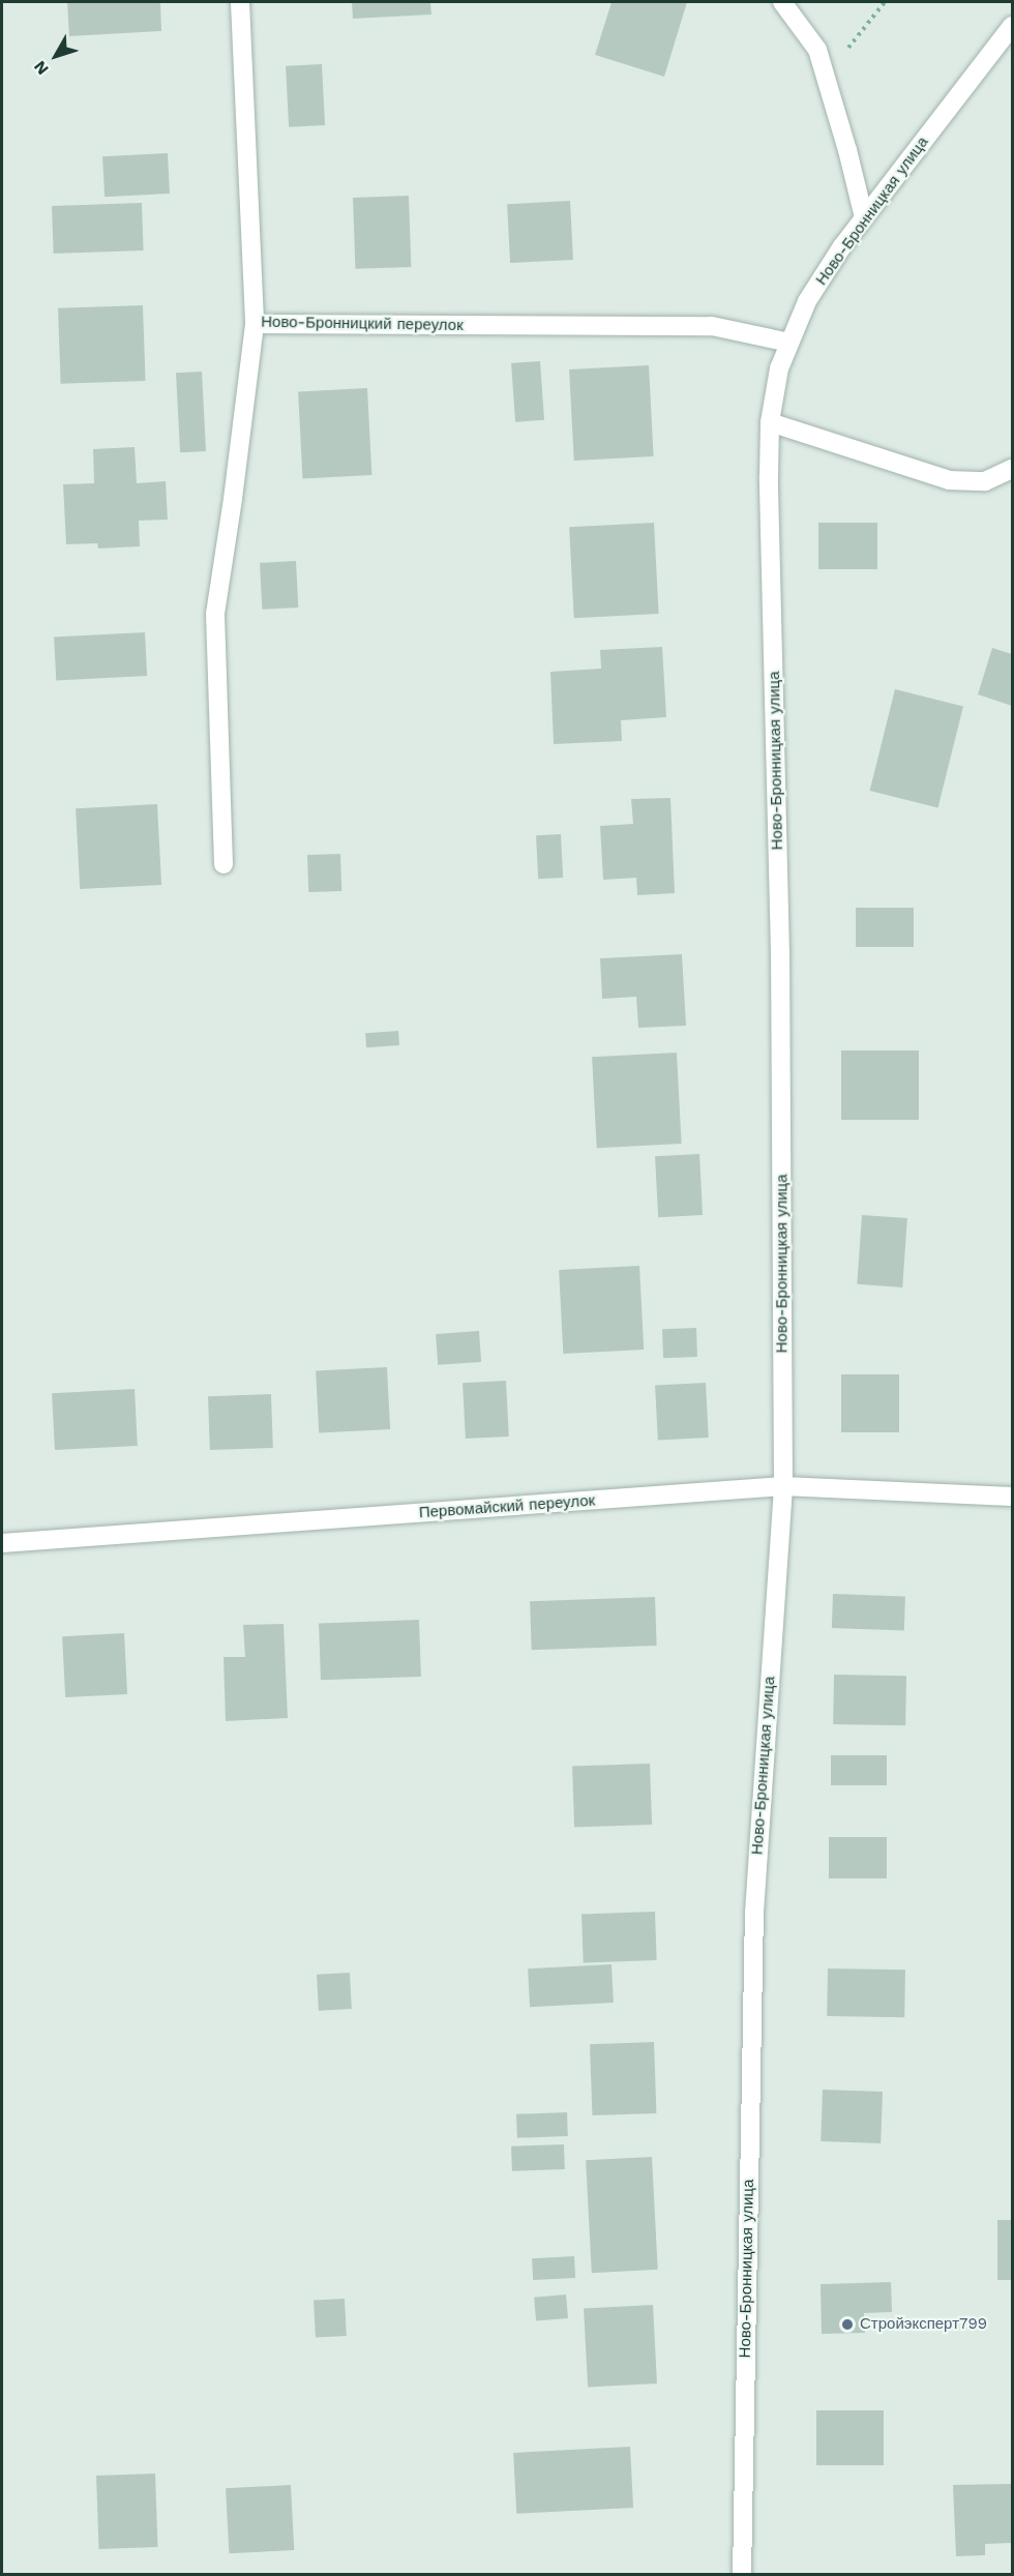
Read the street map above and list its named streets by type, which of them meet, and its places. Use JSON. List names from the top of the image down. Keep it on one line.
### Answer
{"streets":{"street":["Ново-Бронницкая улица","Ново-Бронницкий переулок","Первомайский переулок"]},"crossings":[["Ново-Бронницкая улица","Ново-Бронницкий переулок"],["Ново-Бронницкая улица","Первомайский переулок"]],"places":["Стройэксперт799"],"north":"bottom left"}
